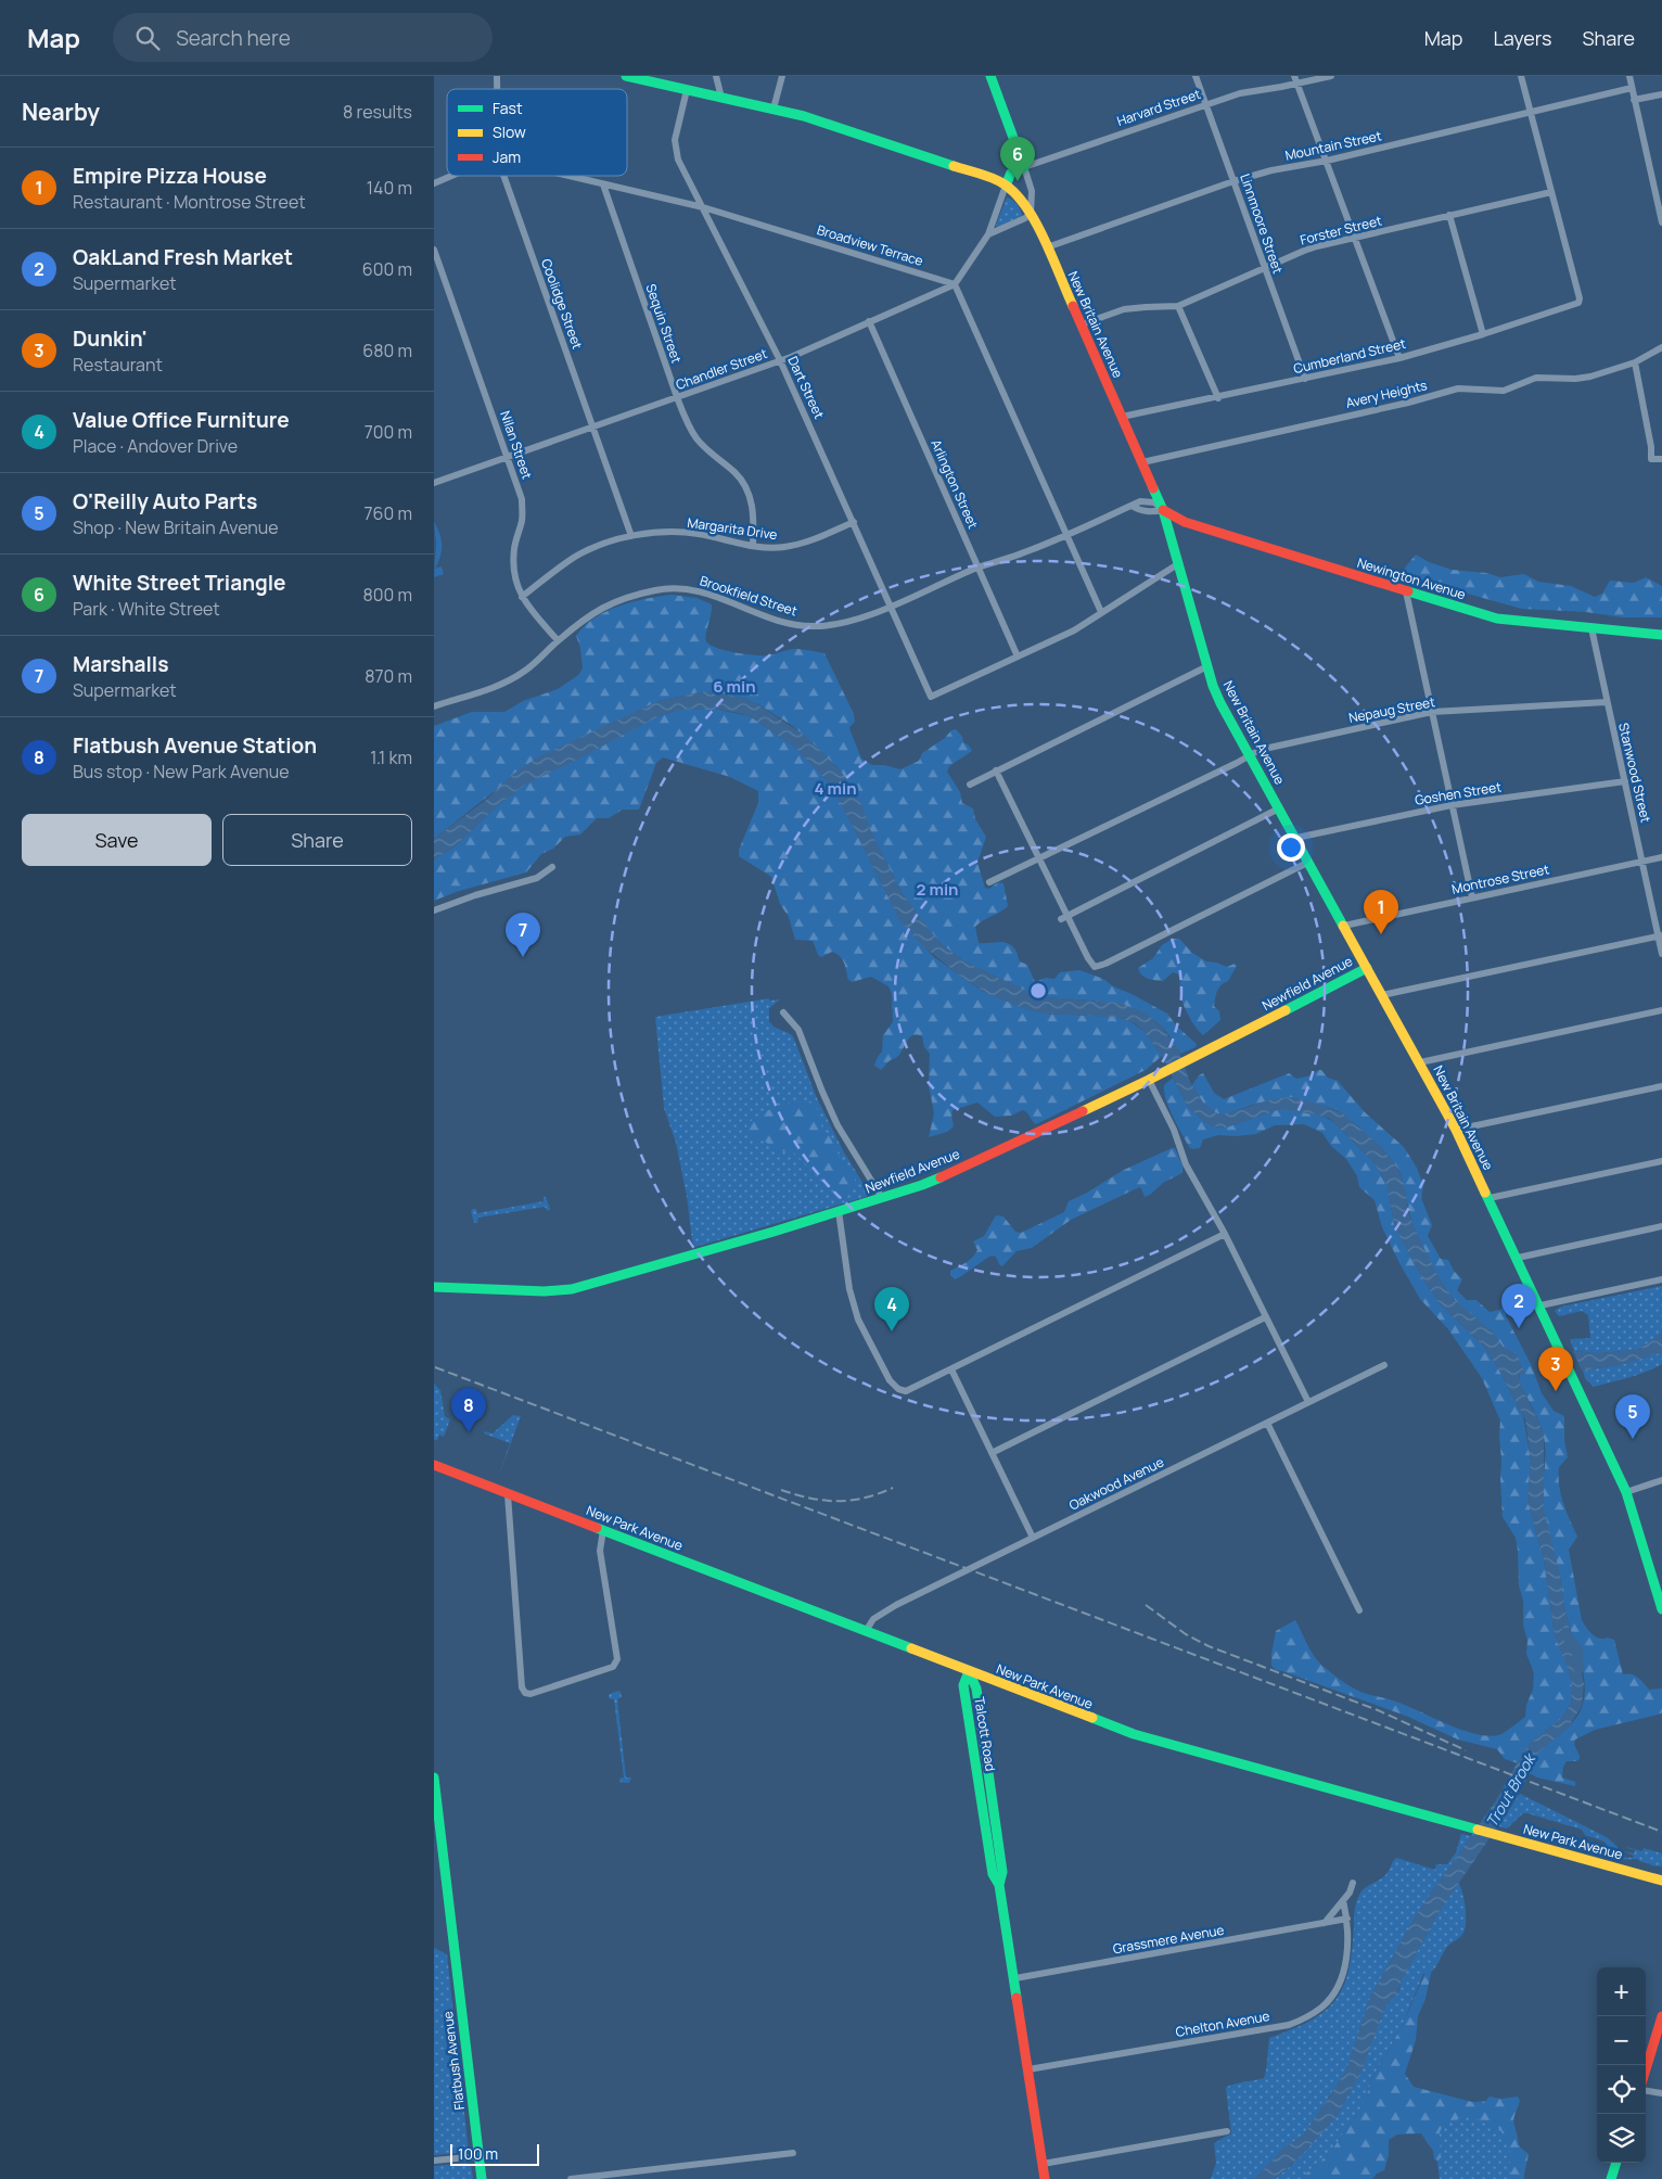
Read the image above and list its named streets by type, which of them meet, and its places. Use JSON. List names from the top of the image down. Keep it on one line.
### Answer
{"streets":{"main road":["Harvard Street","New Britain Avenue","Newington Avenue","Newfield Avenue","New Park Avenue","Talcott Road","Flatbush Avenue"],"street":["Mountain Street","Linnmoore Street","Forster Street","Broadview Terrace","Coolidge Street","Sequin Street","Cumberland Street","Chandler Street","Dart Street","Avery Heights","Nilan Street","Arlington Street","Margarita Drive","Brookfield Street","Nepaug Street","Stanwood Street","Goshen Street","Montrose Street","Oakwood Avenue","Grassmere Avenue","Chelton Avenue"]},"crossings":[["Harvard Street","Linnmoore Street"],["Harvard Street","New Britain Avenue"],["Mountain Street","Linnmoore Street"],["Mountain Street","New Britain Avenue"],["Linnmoore Street","Forster Street"],["Linnmoore Street","Cumberland Street"],["Forster Street","New Britain Avenue"],["Forster Street","Cumberland Street"],["Broadview Terrace","Sequin Street"],["Broadview Terrace","Chandler Street"],["Broadview Terrace","Dart Street"],["Coolidge Street","Chandler Street"],["Coolidge Street","Margarita Drive"],["Sequin Street","Chandler Street"],["Sequin Street","Margarita Drive"],["New Britain Avenue","Cumberland Street"],["New Britain Avenue","Dart Street"],["New Britain Avenue","Avery Heights"],["New Britain Avenue","Newington Avenue"],["New Britain Avenue","Brookfield Street"],["New Britain Avenue","Nepaug Street"],["New Britain Avenue","Goshen Street"],["New Britain Avenue","Montrose Street"],["New Britain Avenue","Newfield Avenue"],["Chandler Street","Dart Street"],["Chandler Street","Nilan Street"],["Chandler Street","Arlington Street"],["Dart Street","Arlington Street"],["Dart Street","Margarita Drive"],["Dart Street","Brookfield Street"],["Nilan Street","Margarita Drive"],["Nilan Street","Brookfield Street"],["Arlington Street","Brookfield Street"],["Newington Avenue","Brookfield Street"],["Newington Avenue","Stanwood Street"],["Nepaug Street","Stanwood Street"],["Stanwood Street","Goshen Street"],["Stanwood Street","Montrose Street"],["Oakwood Avenue","New Park Avenue"],["New Park Avenue","Talcott Road"],["Talcott Road","Grassmere Avenue"],["Talcott Road","Chelton Avenue"],["Grassmere Avenue","Chelton Avenue"]],"water":["Trout Brook"],"legend":["Fast","Slow","Jam"],"scale_bar":"100 m","page":{"header":"Map","search":"Search here","nav":["Map","Layers","Share"],"heading":["Nearby","8 results"],"pins":["6","1","7","2","4","3","8","5"],"list":[{"mark":"1","name":"Empire Pizza House","note":"Restaurant · Montrose Street","value":"140 m"},{"mark":"2","name":"OakLand Fresh Market","note":"Supermarket","value":"600 m"},{"mark":"3","name":"Dunkin'","note":"Restaurant","value":"680 m"},{"mark":"4","name":"Value Office Furniture","note":"Place · Andover Drive","value":"700 m"},{"mark":"5","name":"O'Reilly Auto Parts","note":"Shop · New Britain Avenue","value":"760 m"},{"mark":"6","name":"White Street Triangle","note":"Park · White Street","value":"800 m"},{"mark":"7","name":"Marshalls","note":"Supermarket","value":"870 m"},{"mark":"8","name":"Flatbush Avenue Station","note":"Bus stop · New Park Avenue","value":"1.1 km"}],"buttons":["Save","Share"],"map_buttons":["+","−"],"scale":"100 m"},"rings":["6 min","4 min","2 min"]}
